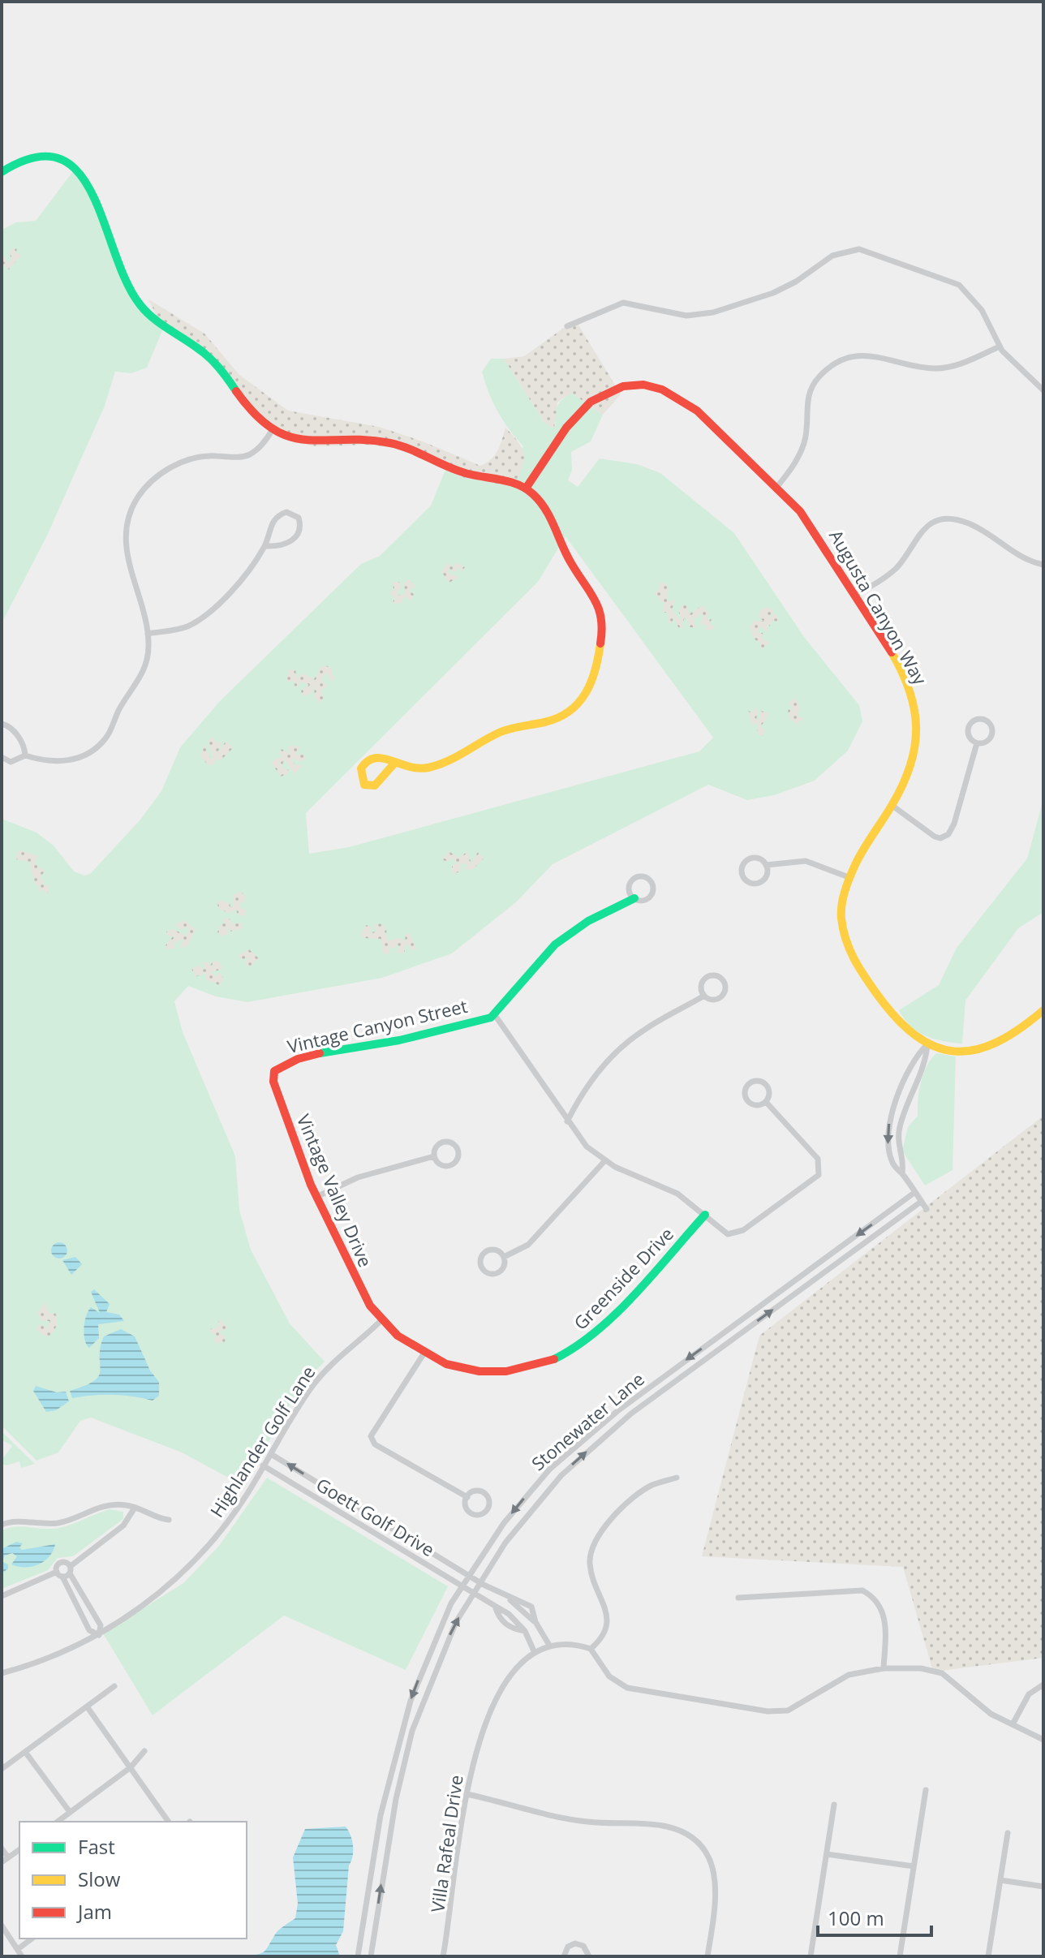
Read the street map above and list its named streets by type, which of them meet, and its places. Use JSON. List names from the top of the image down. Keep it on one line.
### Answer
{"streets":{"street":["Augusta Canyon Way","Vintage Canyon Street","Vintage Valley Drive","Greenside Drive","Stonewater Lane","Highlander Golf Lane","Goett Golf Drive","Villa Rafeal Drive"]},"crossings":[["Vintage Canyon Street","Vintage Valley Drive"],["Vintage Valley Drive","Greenside Drive"],["Vintage Valley Drive","Highlander Golf Lane"],["Greenside Drive","Highlander Golf Lane"],["Stonewater Lane","Goett Golf Drive"],["Highlander Golf Lane","Goett Golf Drive"],["Goett Golf Drive","Villa Rafeal Drive"]],"legend":["Fast","Slow","Jam"],"scale_bar":"100 m"}
